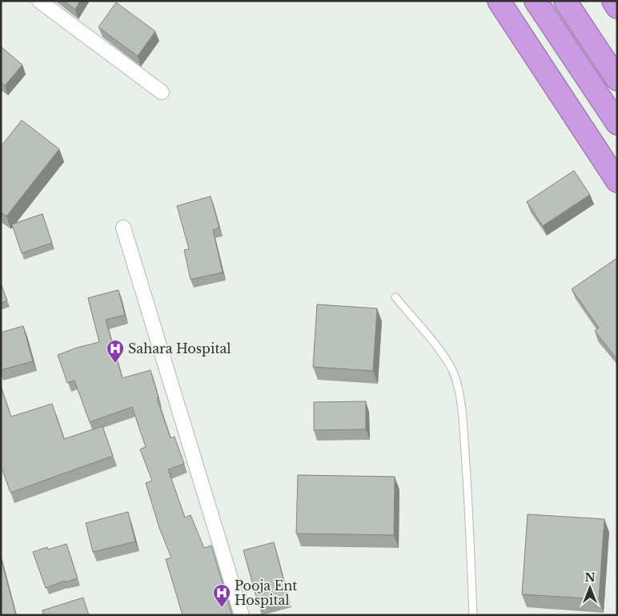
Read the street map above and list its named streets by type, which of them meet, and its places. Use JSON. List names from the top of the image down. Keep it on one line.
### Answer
{"places":{"hospital":["Sahara Hospital","Pooja Ent Hospital"]},"north":"top"}
